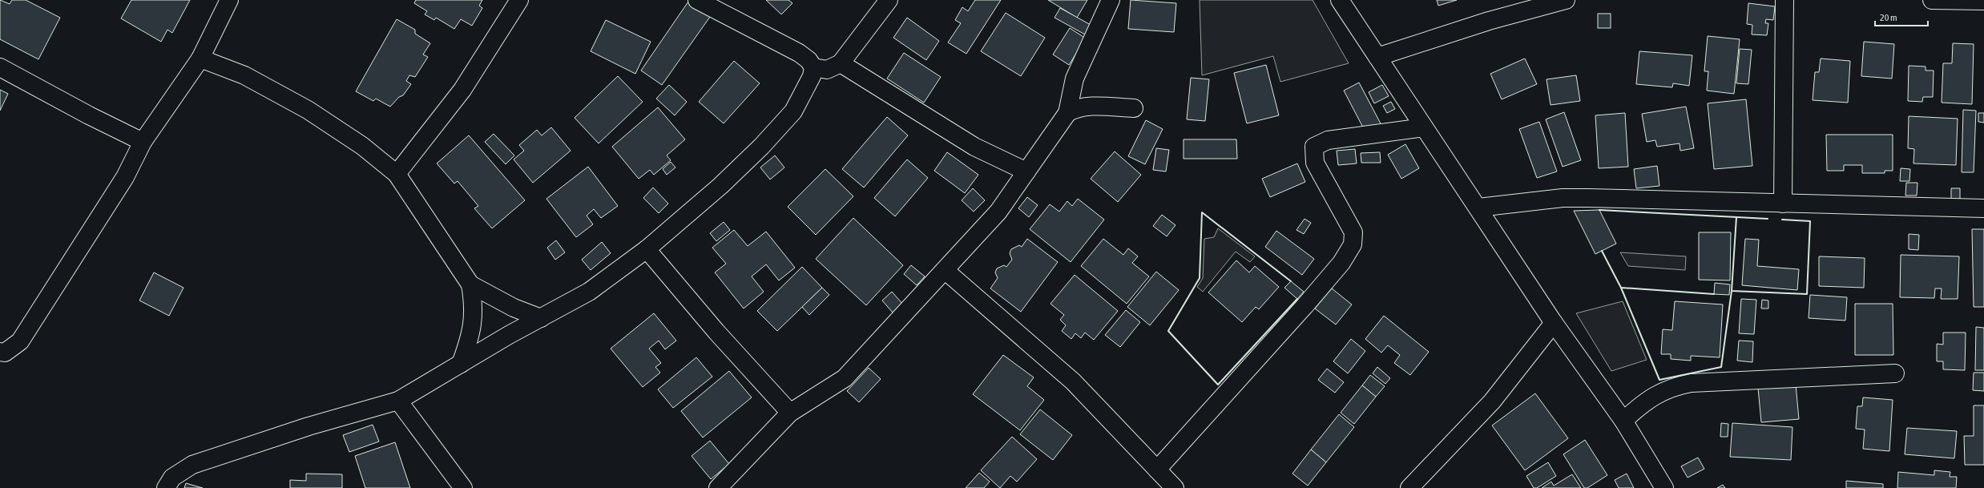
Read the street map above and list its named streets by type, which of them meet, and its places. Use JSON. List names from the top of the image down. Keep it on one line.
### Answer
{"scale_bar":"20 m"}
